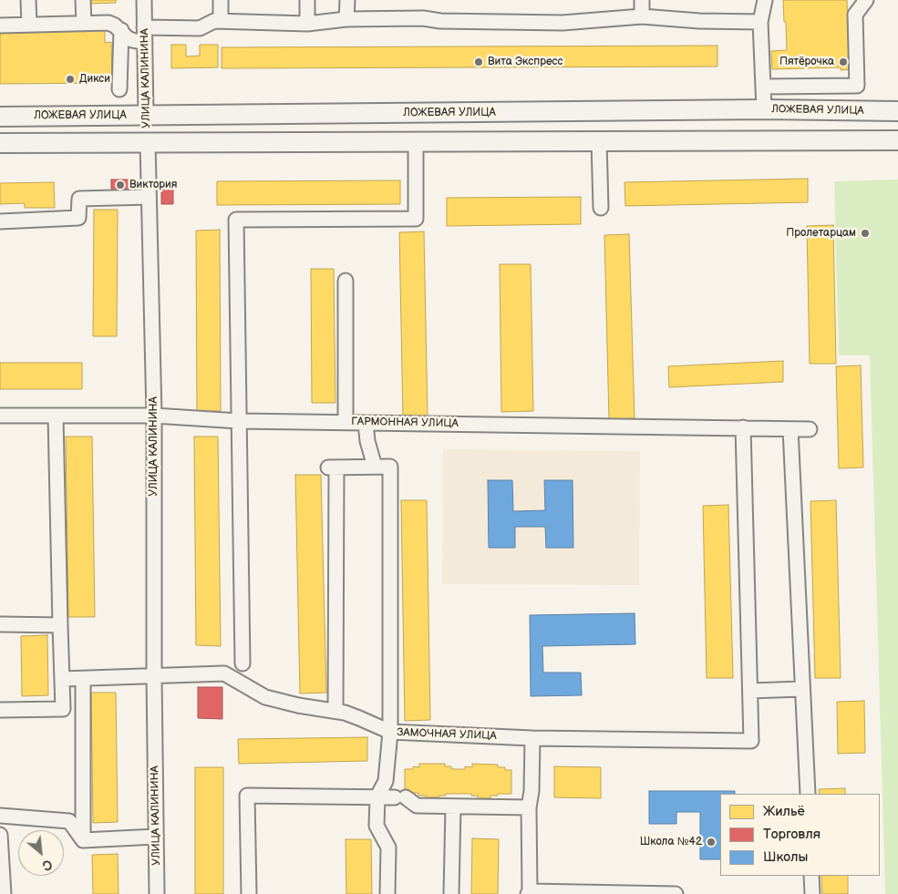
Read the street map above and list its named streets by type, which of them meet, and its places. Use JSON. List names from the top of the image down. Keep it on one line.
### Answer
{"streets":{"main road":["УЛИЦА КАЛИНИНА","ЛОЖЕВАЯ УЛИЦА"],"street":["ГАРМОННАЯ УЛИЦА","ЗАМОЧНАЯ УЛИЦА"]},"crossings":[["УЛИЦА КАЛИНИНА","ЛОЖЕВАЯ УЛИЦА"],["УЛИЦА КАЛИНИНА","ГАРМОННАЯ УЛИЦА"],["УЛИЦА КАЛИНИНА","ЗАМОЧНАЯ УЛИЦА"]],"places":["Вита Экспресс","Пятёрочка","Дикси","Виктория","Пролетарцам","Школа №42"],"legend":["Жильё","Торговля","Школы"],"north":"bottom right"}
